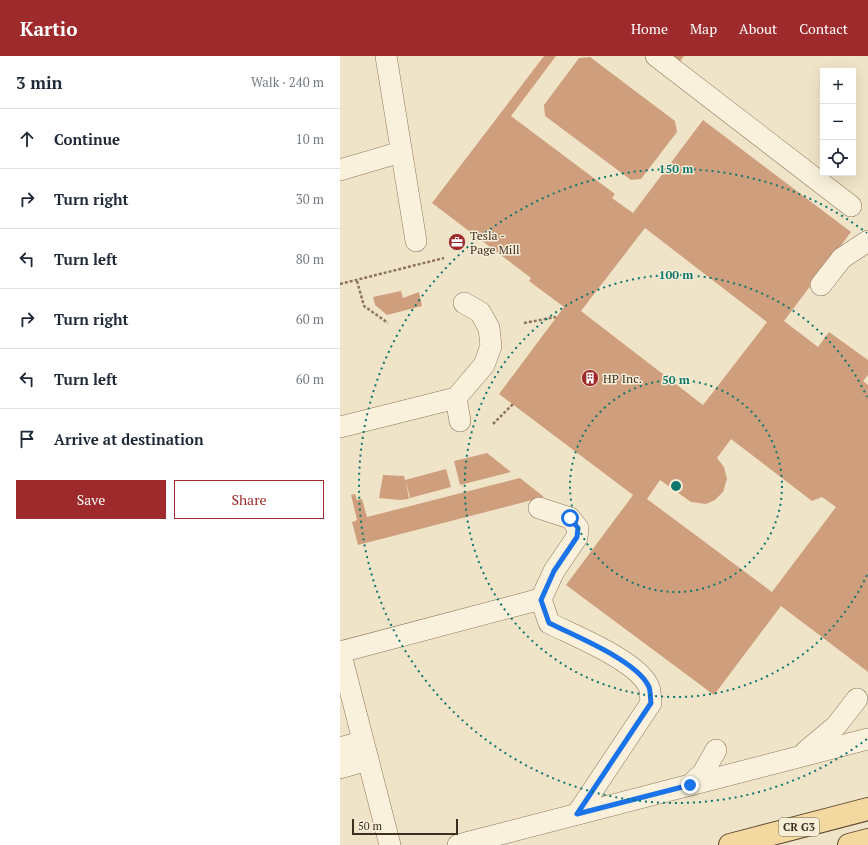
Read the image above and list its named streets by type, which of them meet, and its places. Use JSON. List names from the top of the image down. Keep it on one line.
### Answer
{"streets":{"main road":["CR G3"]},"places":{"office":["Tesla - Page Mill"],"building":["HP Inc."]},"scale_bar":"50 m","page":{"header":"Kartio","nav":["Home","Map","About","Contact"],"heading":["3 min","Walk · 240 m"],"map_buttons":["+","−"],"list":[["Continue","10 m"],["Turn right","30 m"],["Turn left","80 m"],["Turn right","60 m"],["Turn left","60 m"],"Arrive at destination"],"buttons":["Save","Share"],"scale":"50 m"},"rings":["150 m","100 m","50 m"]}
